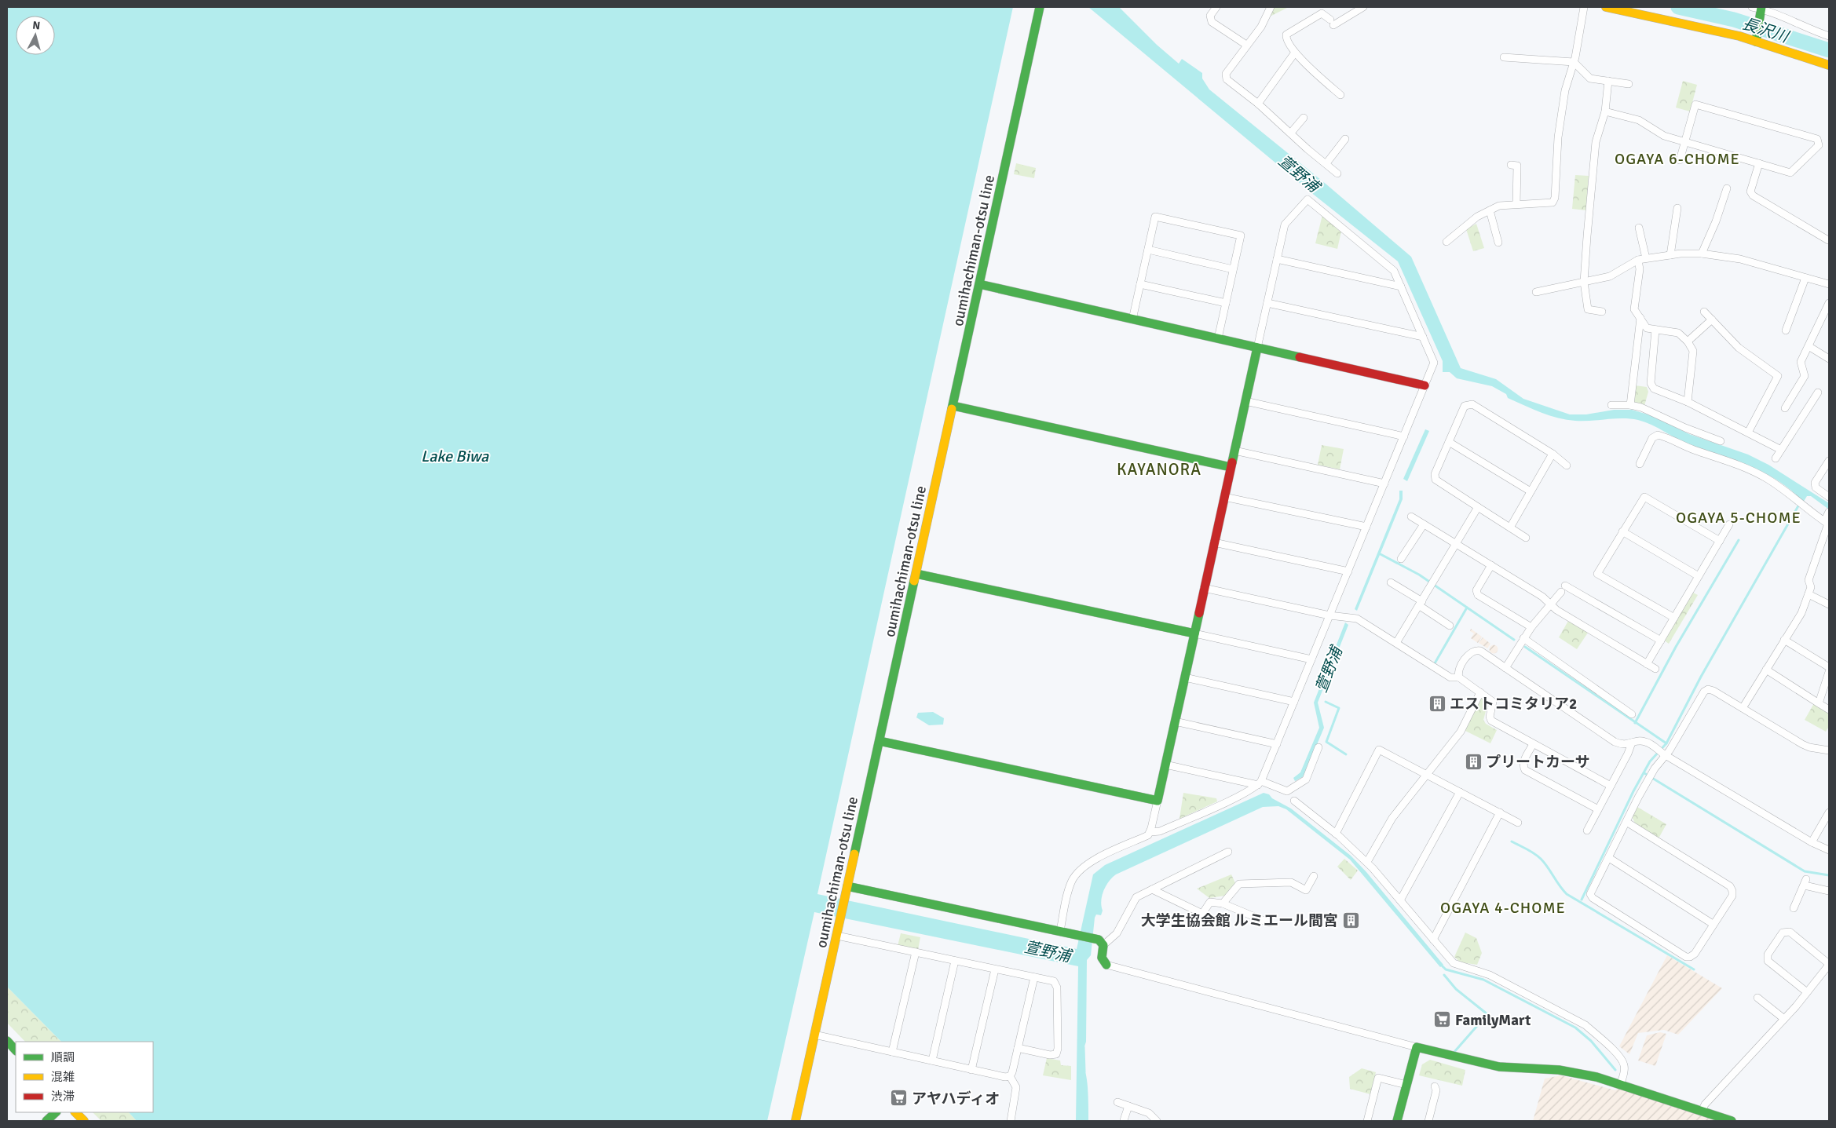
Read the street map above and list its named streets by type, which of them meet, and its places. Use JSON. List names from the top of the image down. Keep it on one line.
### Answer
{"streets":{"street":["oumihachiman-otsu line"]},"districts":["OGAYA 6-CHOME","KAYANORA","OGAYA 5-CHOME","OGAYA 4-CHOME"],"water":["長沢川","萱野浦","Lake Biwa"],"places":{"building":["エストコミタリア2","プリートカーサ","大学生協会館 ルミエール間宮"],"supermarket":["FamilyMart","アヤハディオ"]},"legend":["順調","混雑","渋滞"],"north":"top"}
